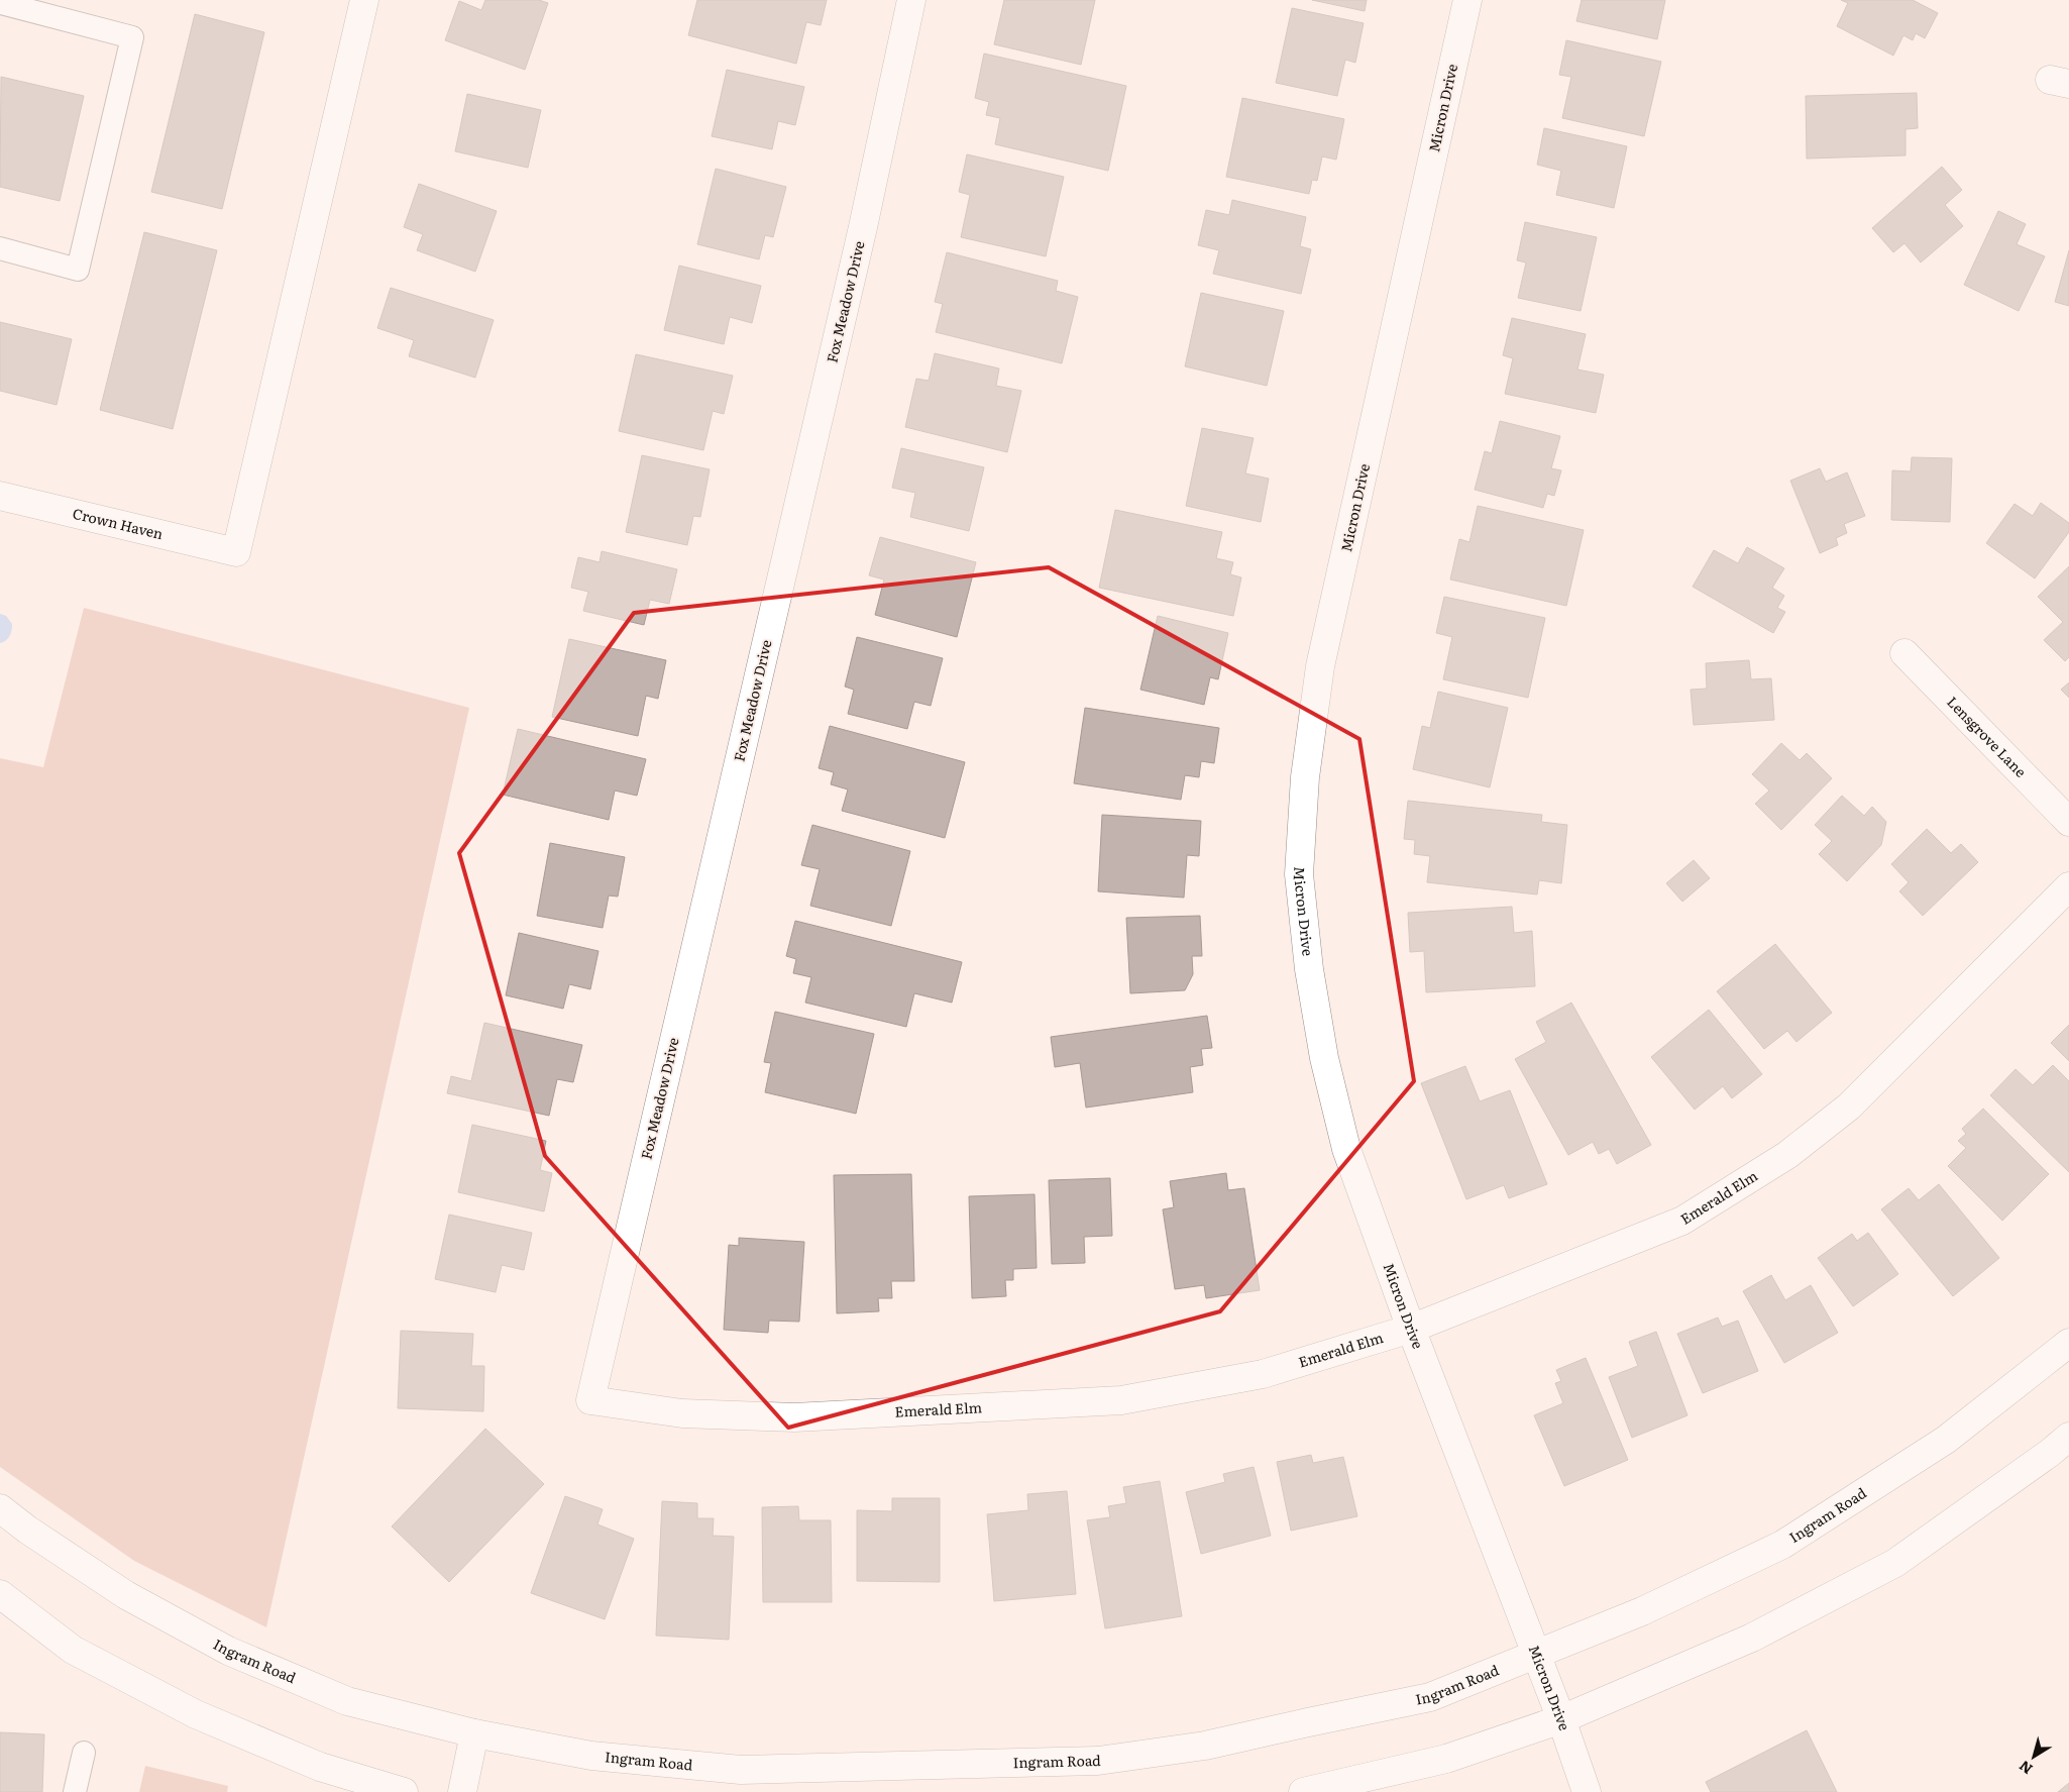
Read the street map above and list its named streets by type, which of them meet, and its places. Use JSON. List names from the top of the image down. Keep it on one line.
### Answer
{"streets":{"street":["Micron Drive","Fox Meadow Drive","Crown Haven","Lensgrove Lane","Emerald Elm","Ingram Road"]},"crossings":[["Micron Drive","Emerald Elm"],["Micron Drive","Ingram Road"],["Fox Meadow Drive","Emerald Elm"]],"north":"bottom left"}
